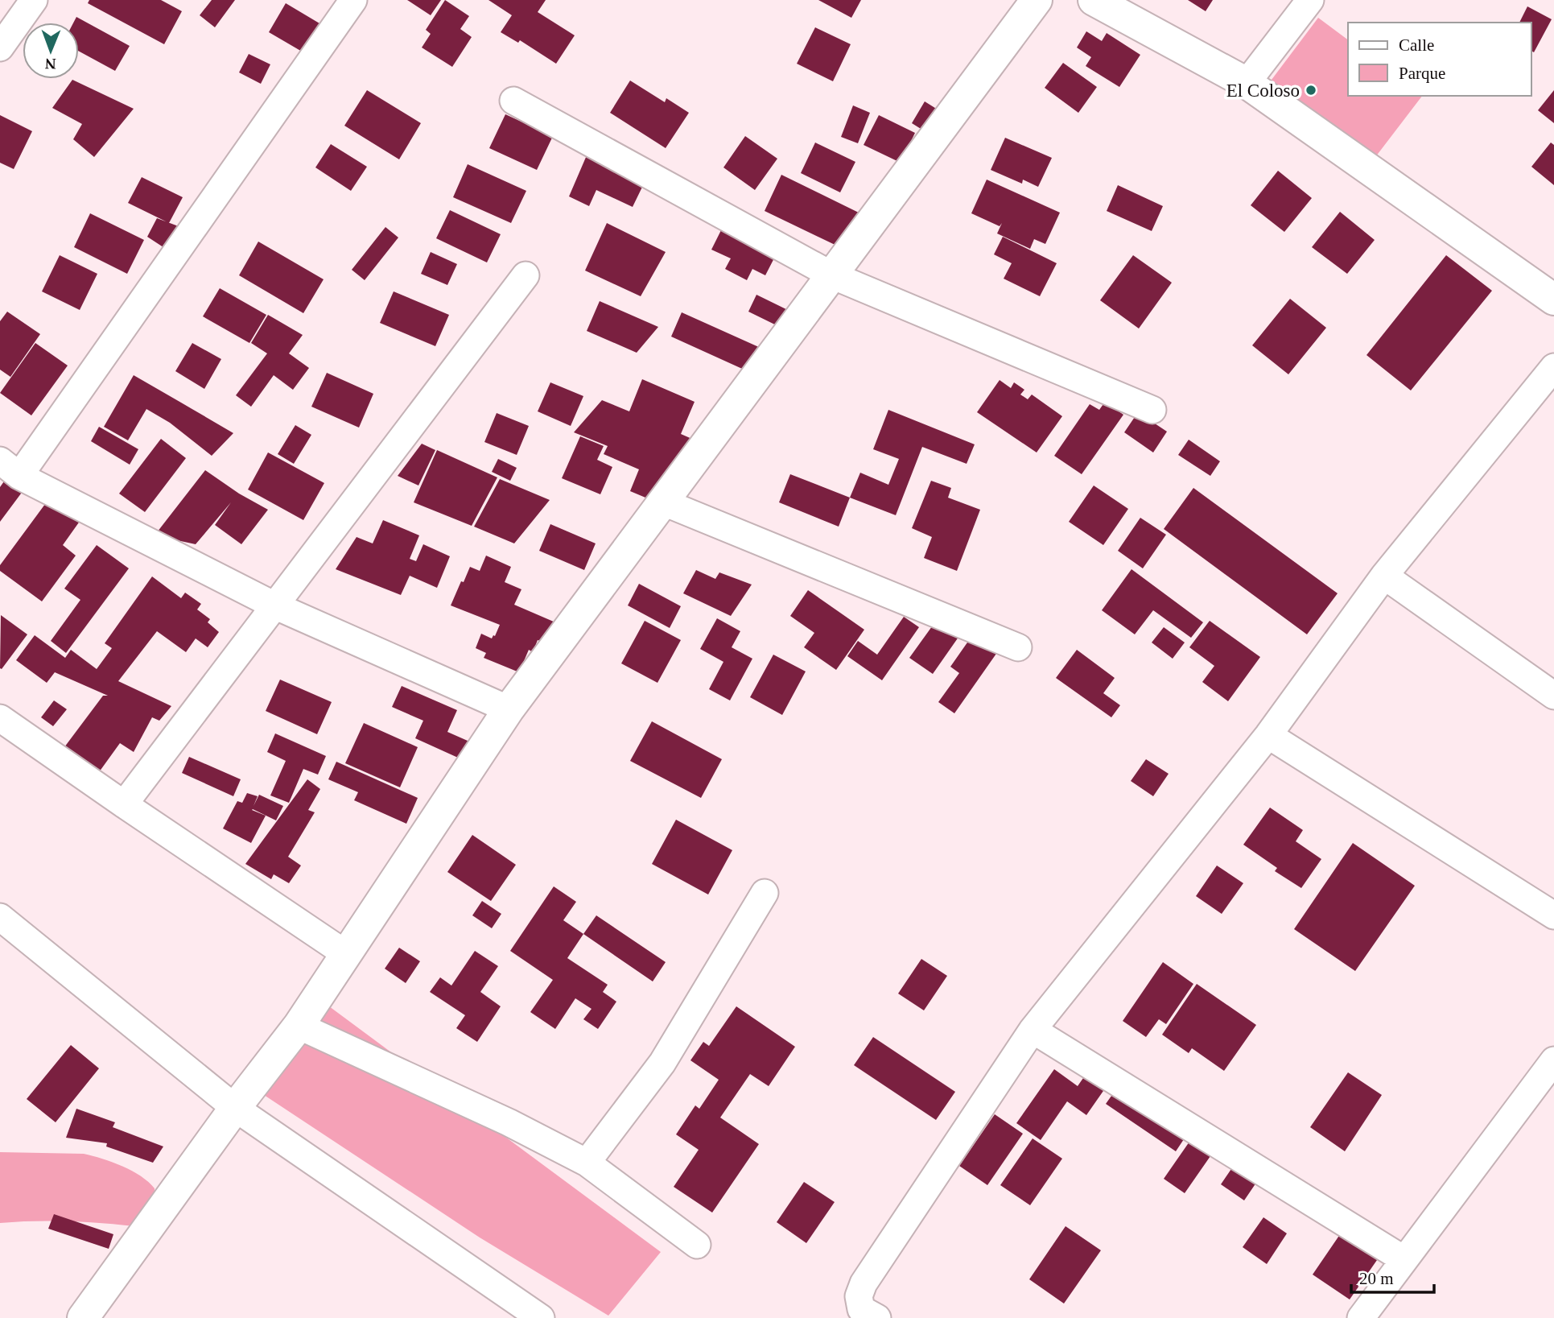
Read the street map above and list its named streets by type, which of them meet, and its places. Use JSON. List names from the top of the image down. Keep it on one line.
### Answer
{"places":["El Coloso"],"legend":["Calle","Parque"],"scale_bar":"20 m","north":"bottom"}
